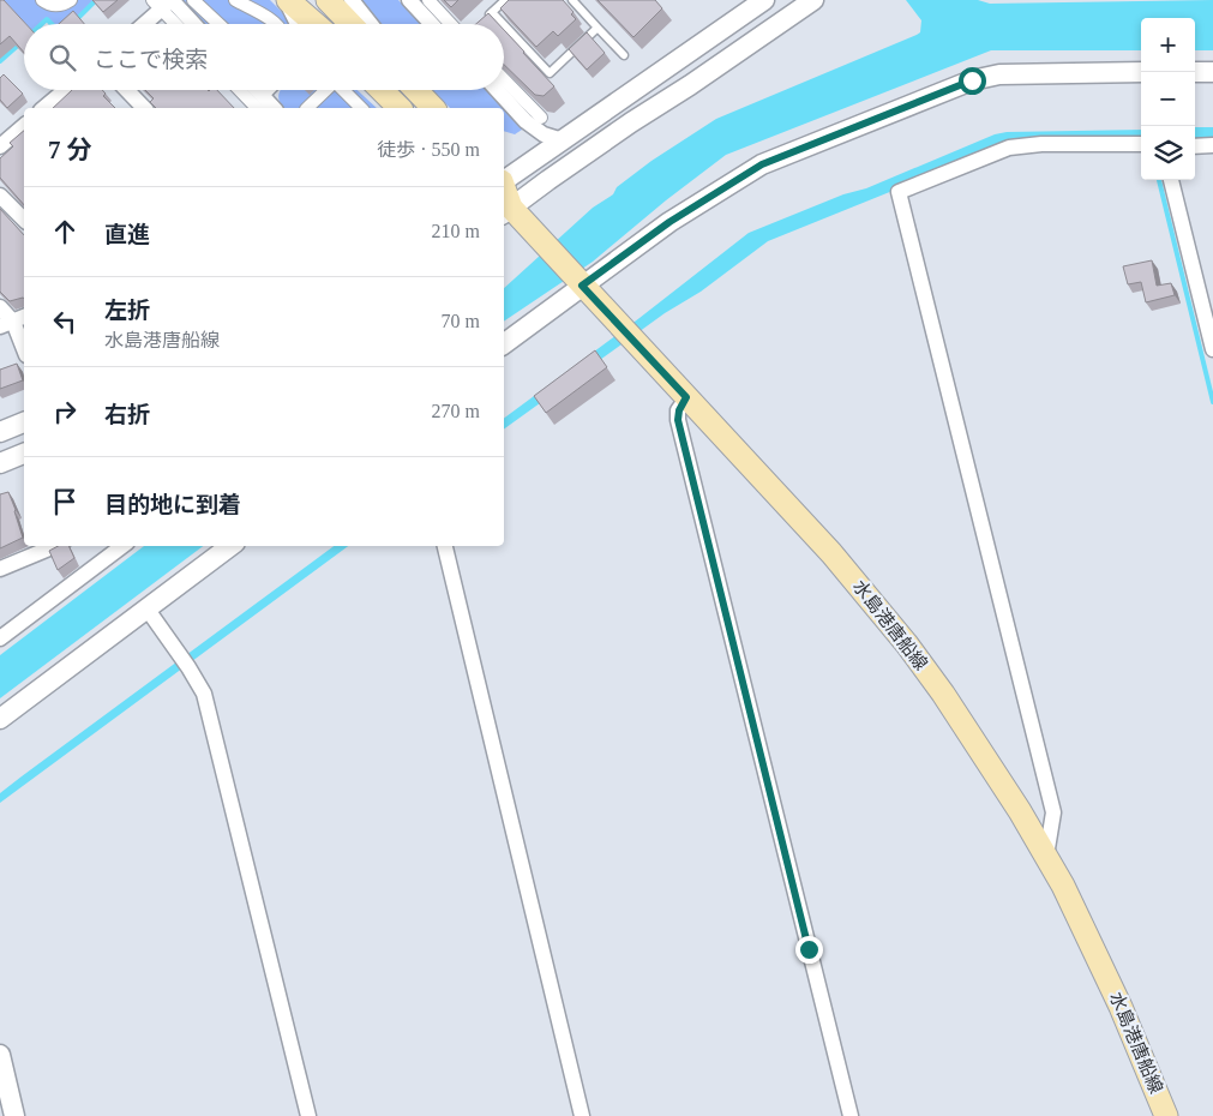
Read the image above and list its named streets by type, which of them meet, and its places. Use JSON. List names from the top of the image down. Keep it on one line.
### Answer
{"streets":{"main road":["水島港唐船線"]},"page":{"map_buttons":["+","−"],"search":"ここで検索","heading":["7 分","徒歩 · 550 m"],"list":[["直進","210 m"],["左折","水島港唐船線","70 m"],["右折","270 m"],"目的地に到着"]}}
